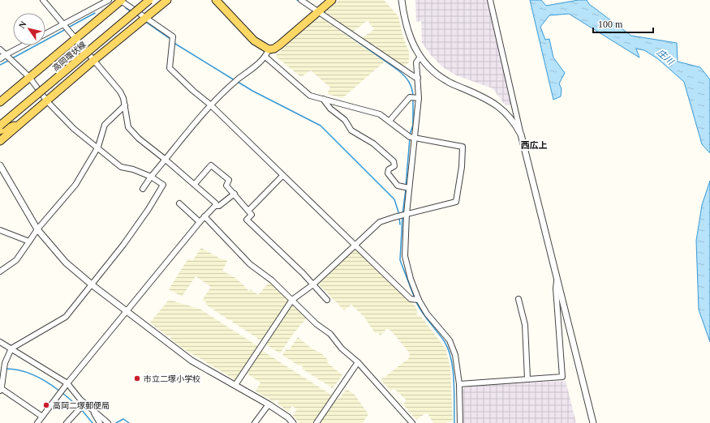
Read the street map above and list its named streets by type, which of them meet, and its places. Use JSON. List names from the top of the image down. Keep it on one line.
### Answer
{"streets":{"main road":["高岡環状線"]},"districts":["西広上"],"water":["庄川"],"places":["市立二塚小学校","高岡二塚郵便局"],"scale_bar":"100 m","north":"top left"}
